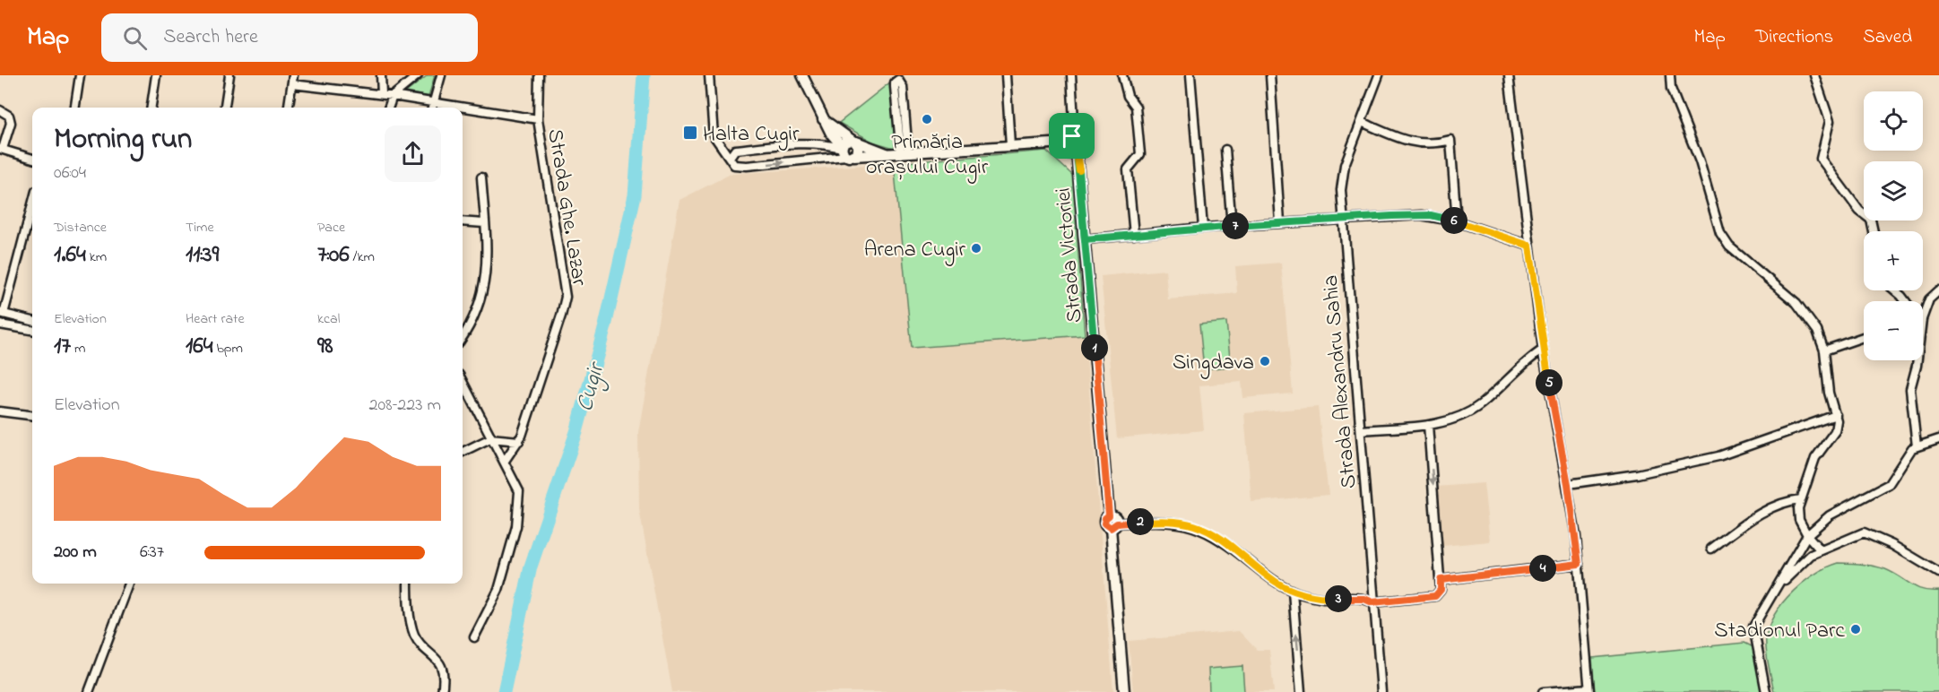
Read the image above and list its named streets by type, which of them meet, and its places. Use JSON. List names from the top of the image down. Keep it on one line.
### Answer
{"streets":{"main road":["Strada Victoriei"],"street":["Strada Ghe. Lazar","Strada Alexandru Sahia"]},"water":["Cugir"],"places":{"other":["Primăria orașului Cugir","Arena Cugir","Singdava","Stadionul Parc"],"transit":["Halta Cugir"]},"page":{"header":"Map","search":"Search here","nav":["Map","Directions","Saved"],"map_buttons":["+","−"],"heading":["Morning run","06:04"],"stats":[["Distance","1.64 km"],["Time","11:39"],["Pace","7:06 /km"],["Elevation","17 m"],["Heart rate","164 bpm"],["kcal","98"]],"pins":["6","7","1","5","2","4","3"],"chart":["Elevation","208–223 m"],"list":[{"name":"200 m","note":"6:37"}]}}
